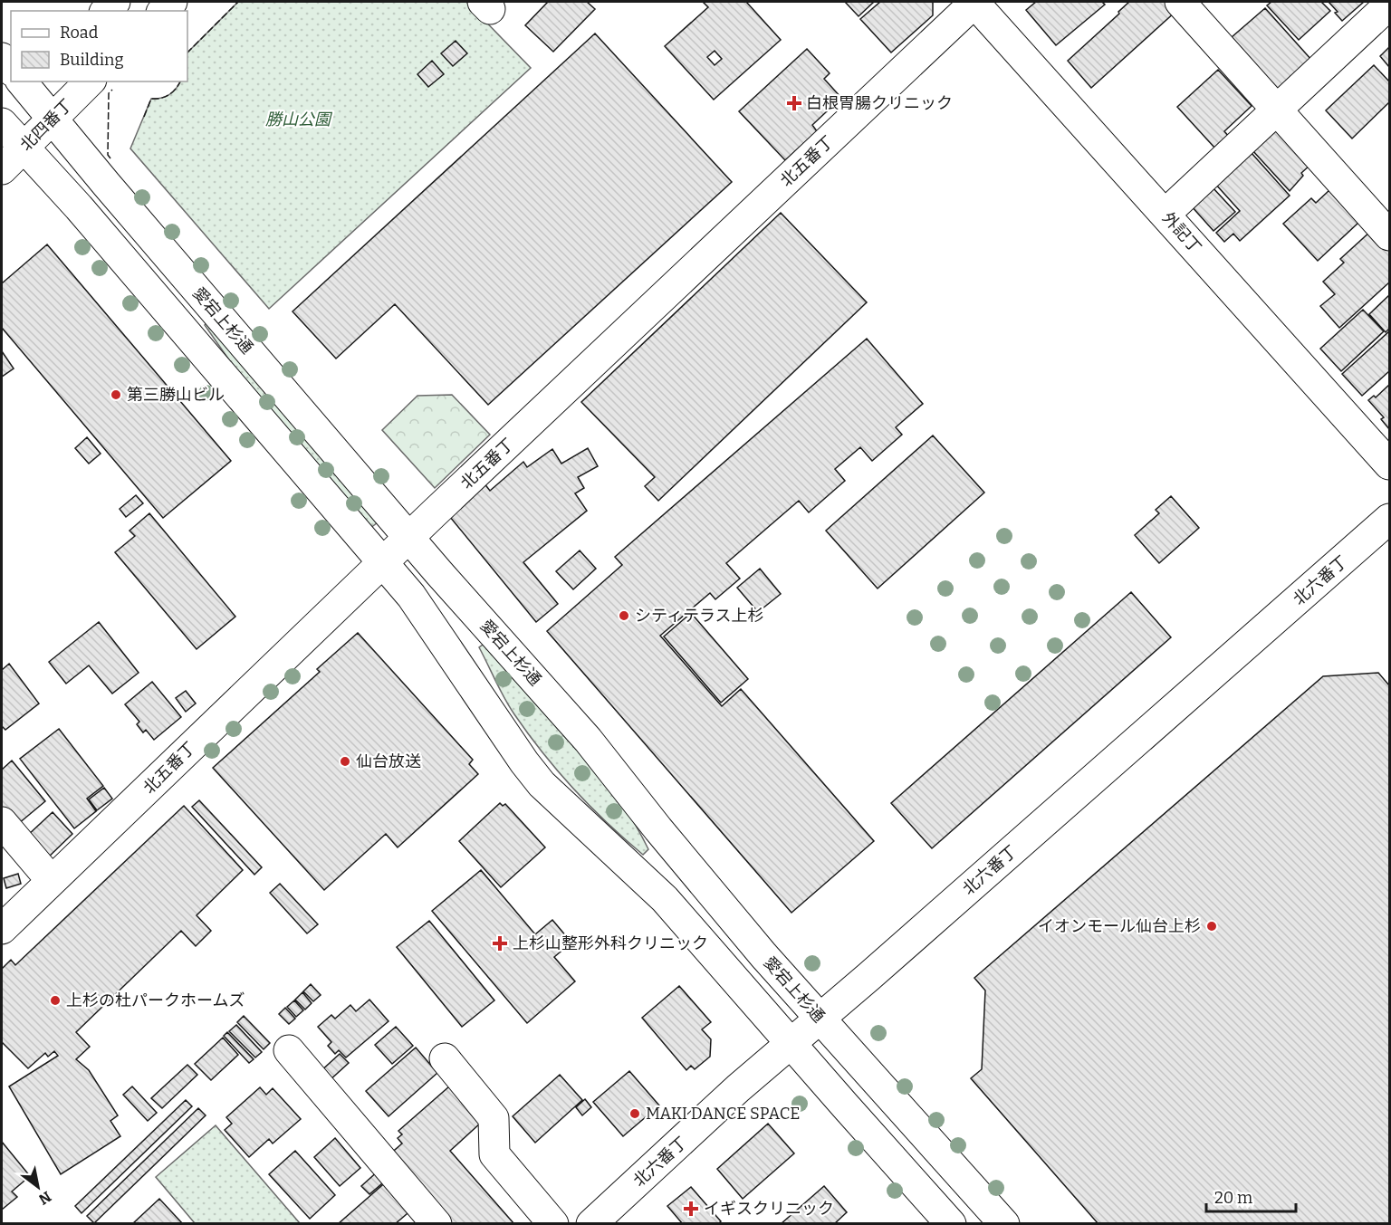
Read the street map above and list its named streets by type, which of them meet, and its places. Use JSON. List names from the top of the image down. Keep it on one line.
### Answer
{"streets":{"street":["北四番丁","北五番丁","外記丁","愛宕上杉通","北六番丁"]},"crossings":[["北四番丁","愛宕上杉通"],["北五番丁","外記丁"],["北五番丁","愛宕上杉通"],["愛宕上杉通","北六番丁"]],"parks":["勝山公園"],"places":{"health":["白根胃腸クリニック","上杉山整形外科クリニック","イギスクリニック"],"other":["第三勝山ビル","シティテラス上杉","仙台放送","イオンモール仙台上杉","上杉の杜パークホームズ","MAKI DANCE SPACE"]},"legend":["Road","Building"],"scale_bar":"20 m","north":"bottom right"}
